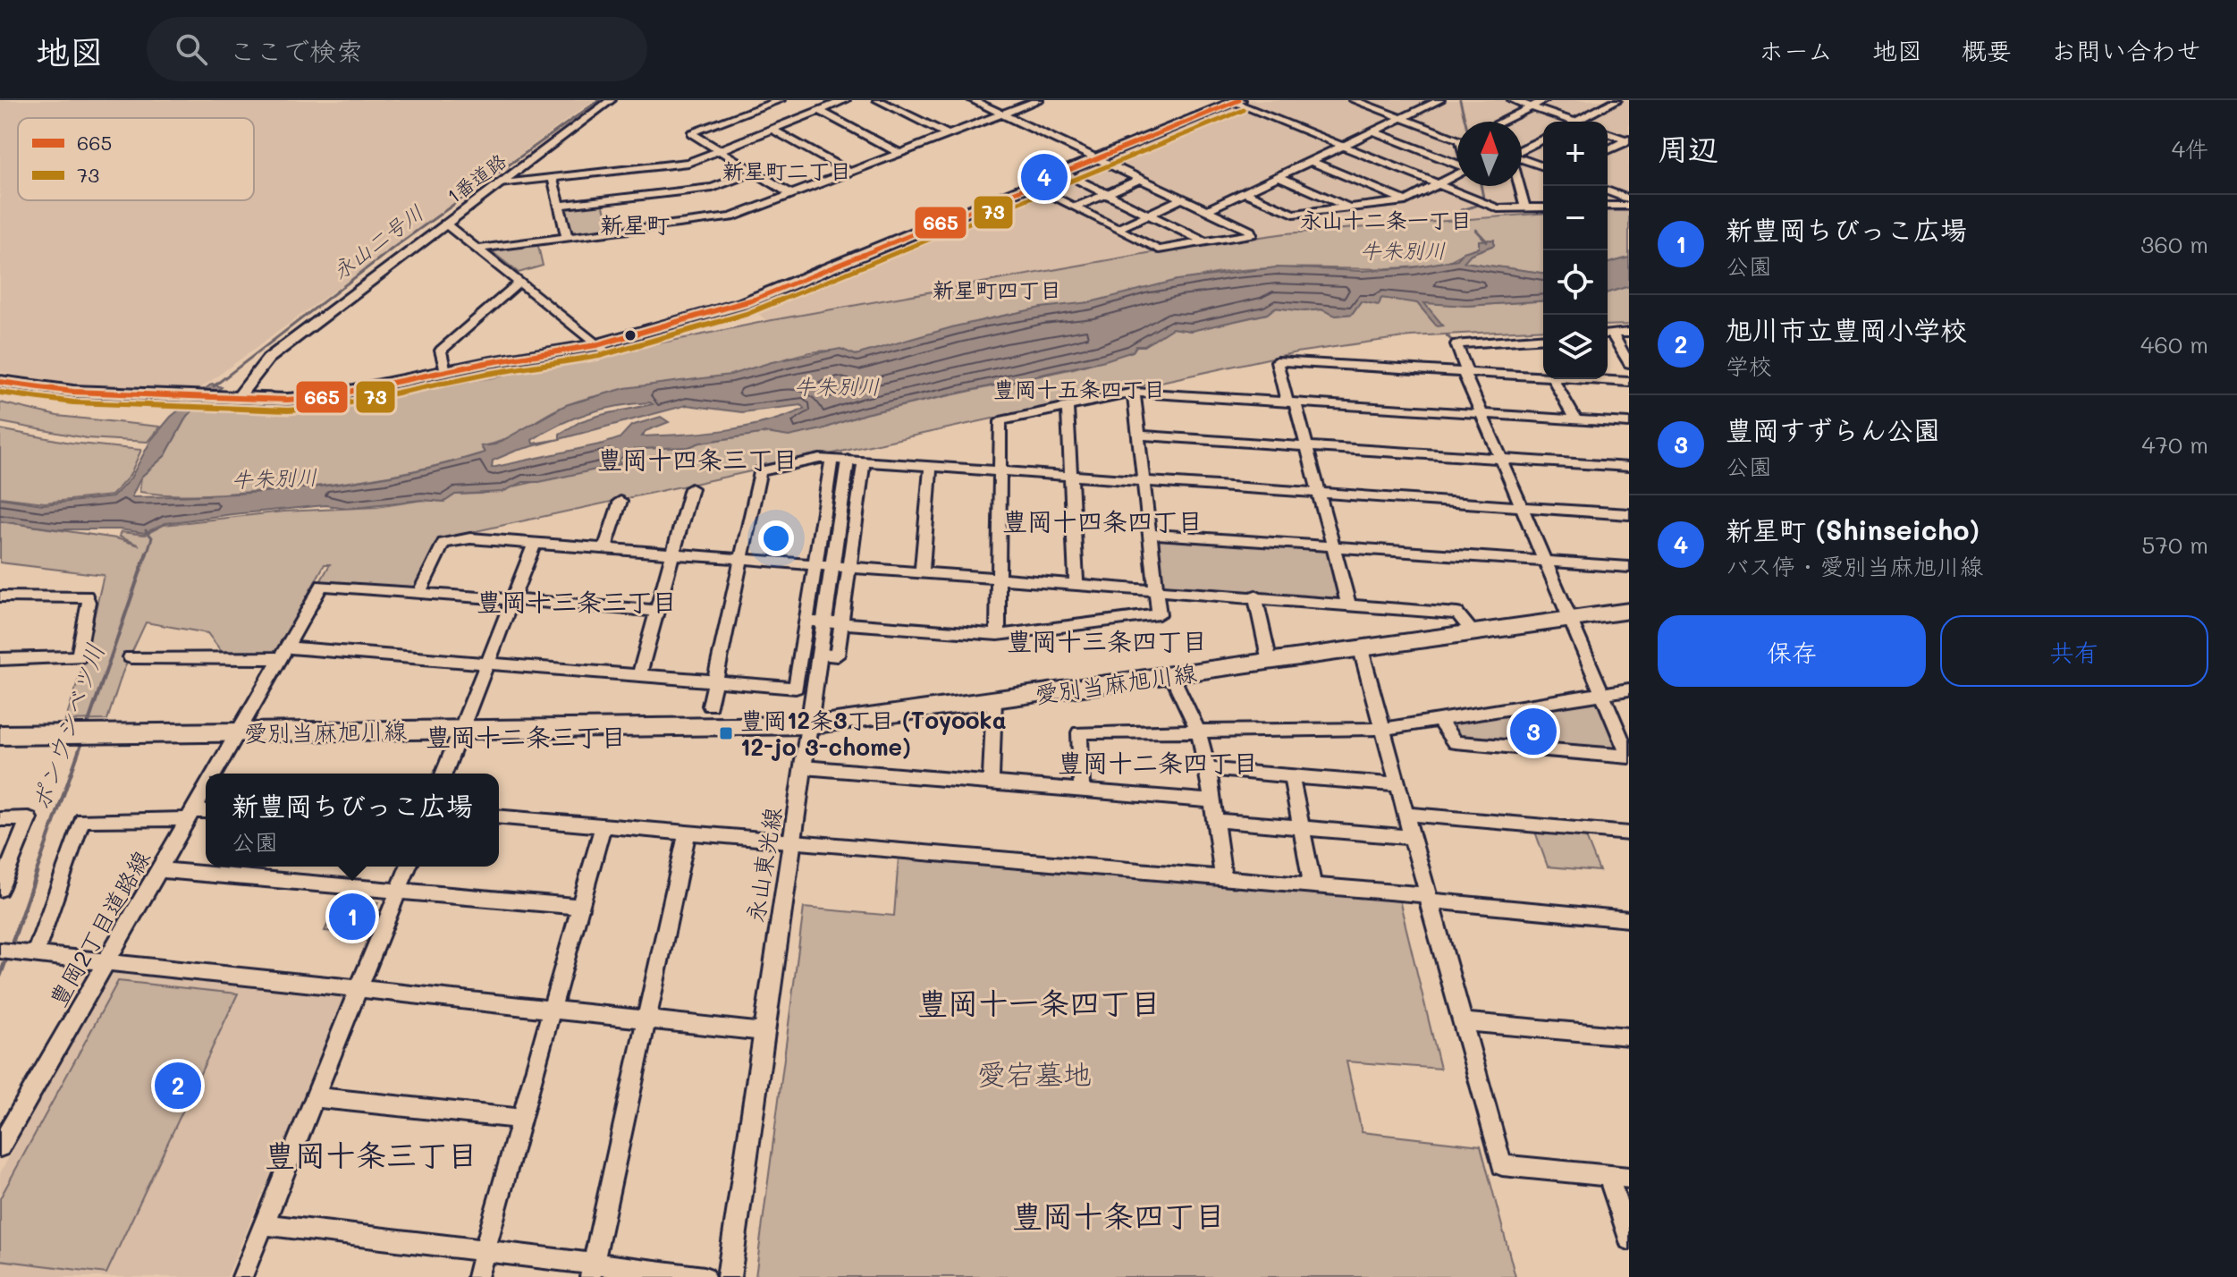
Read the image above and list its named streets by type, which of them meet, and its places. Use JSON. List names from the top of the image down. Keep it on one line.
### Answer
{"streets":{"main road":["愛別当麻旭川線"],"street":["1番道路","永山東光線","豊岡2丁目道路線"]},"crossings":[["愛別当麻旭川線","永山東光線"],["愛別当麻旭川線","豊岡2丁目道路線"]],"districts":["新星町二丁目","永山十二条一丁目","新星町","新星町四丁目","豊岡十五条四丁目","豊岡十四条三丁目","豊岡十四条四丁目","豊岡十三条三丁目","豊岡十三条四丁目","豊岡十二条三丁目","豊岡十二条四丁目","豊岡十一条四丁目","豊岡十条三丁目","豊岡十条四丁目"],"water":["永山二号川","牛朱別川","ポンウシベツ川"],"parks":["愛宕墓地"],"places":{"transit":["豊岡12条3丁目 (Toyooka 12-jo 3-chome)"]},"lines":["transit line 665","transit line 73"],"legend":["665","73"],"north":"top","page":{"header":"地図","search":"ここで検索","nav":["ホーム","地図","概要","お問い合わせ"],"heading":["周辺","4件"],"map_buttons":["+","−"],"pins":["4","3","1","2"],"list":[{"mark":"1","name":"新豊岡ちびっこ広場","note":"公園","value":"360 m"},{"mark":"2","name":"旭川市立豊岡小学校","note":"学校","value":"460 m"},{"mark":"3","name":"豊岡すずらん公園","note":"公園","value":"470 m"},{"mark":"4","name":"新星町 (Shinseicho)","note":"バス停 · 愛別当麻旭川線","value":"570 m"}],"buttons":["保存","共有"],"popup":["新豊岡ちびっこ広場","公園"]}}
